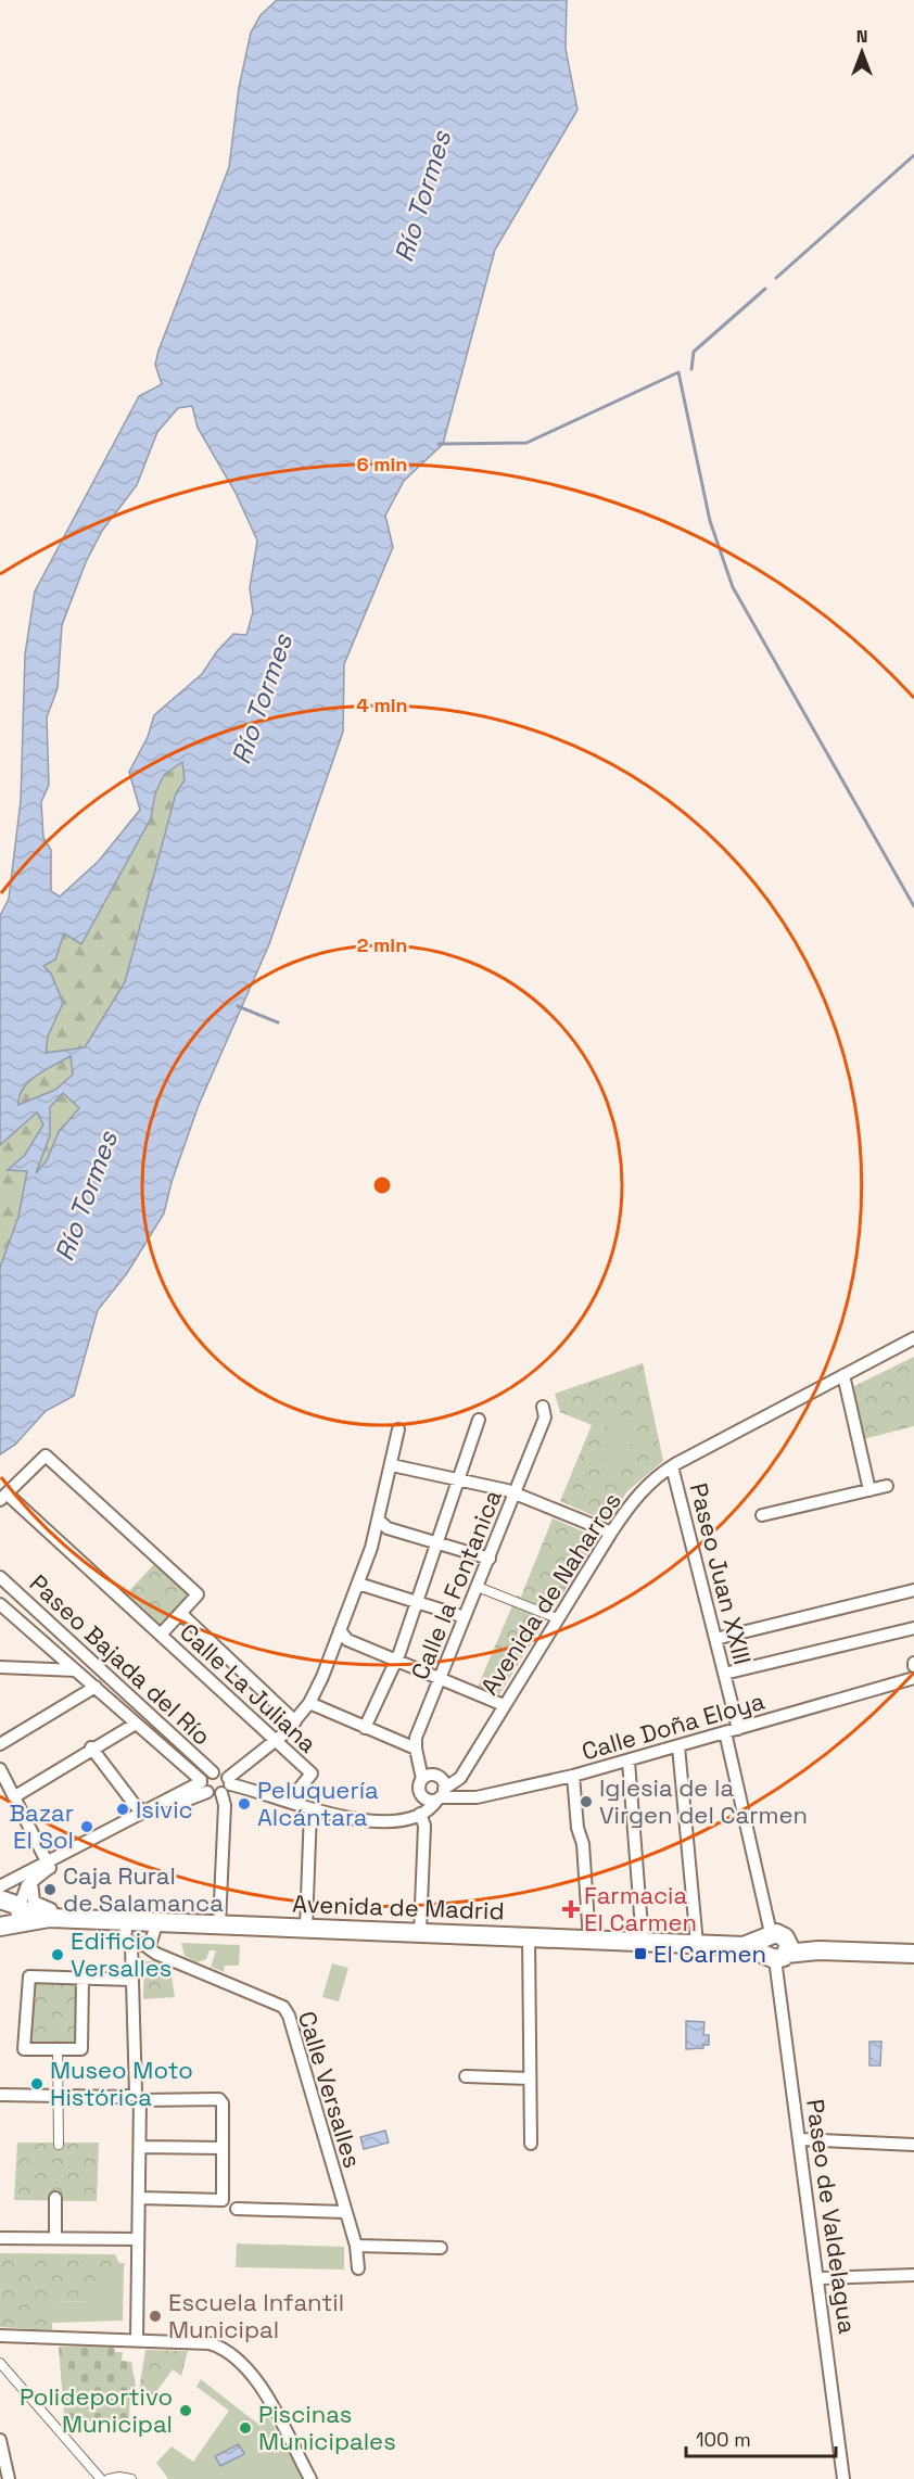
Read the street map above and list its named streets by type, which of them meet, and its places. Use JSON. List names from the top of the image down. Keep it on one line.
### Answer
{"streets":{"highway":["Avenida de Madrid"],"street":["Paseo Juan XXIII","Calle la Fontanica","Avenida de Naharros","Paseo Bajada del Río","Calle La Juliana","Calle Doña Eloya","Calle Versalles","Paseo de Valdelagua"]},"crossings":[["Paseo Juan XXIII","Avenida de Naharros"],["Paseo Juan XXIII","Calle Doña Eloya"],["Calle la Fontanica","Avenida de Naharros"],["Calle la Fontanica","Calle Doña Eloya"],["Avenida de Naharros","Paseo Bajada del Río"],["Avenida de Naharros","Calle La Juliana"],["Avenida de Naharros","Calle Doña Eloya"],["Avenida de Madrid","Paseo de Valdelagua"]],"water":["Río Tormes"],"places":{"other":["Iglesia de la Virgen del Carmen","Peluquería Alcántara","Isivic","Bazar El Sol","Caja Rural de Salamanca","Edificio Versalles","Museo Moto Histórica","Escuela Infantil Municipal","Polideportivo Municipal","Piscinas Municipales"],"health":["Farmacia El Carmen"],"transit":["El Carmen"]},"scale_bar":"100 m","north":"top","rings":["6 min","4 min","2 min"]}
